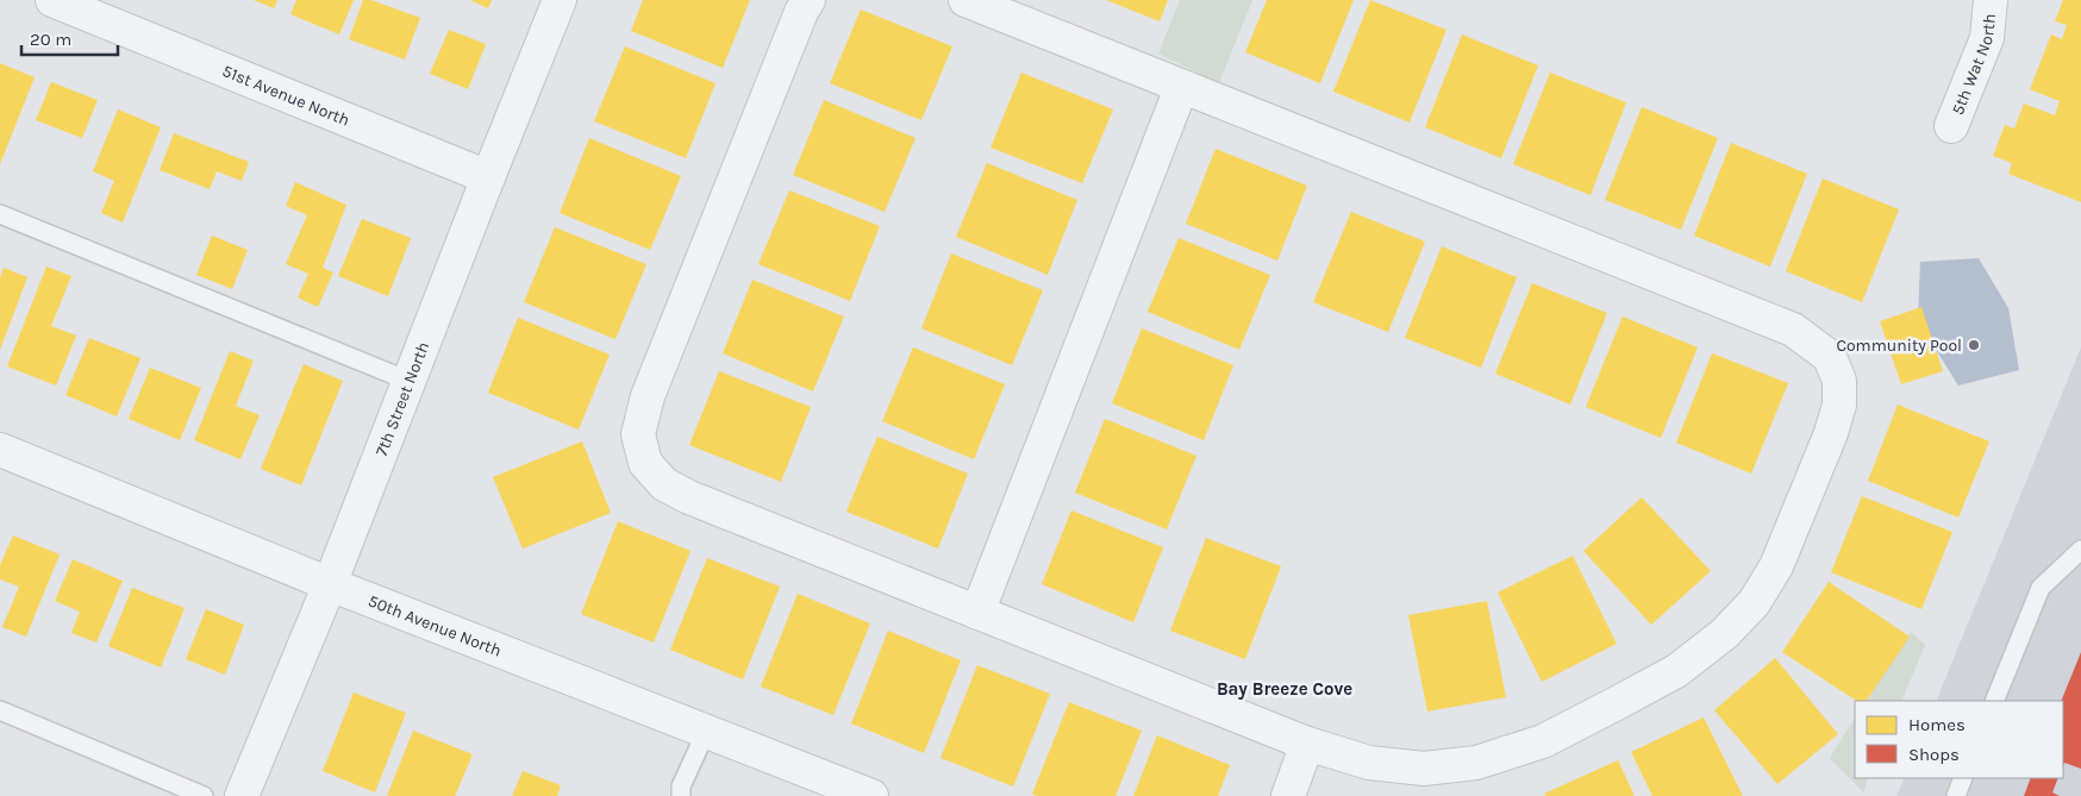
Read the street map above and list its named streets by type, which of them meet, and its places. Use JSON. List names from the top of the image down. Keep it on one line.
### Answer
{"streets":{"street":["5th Wat North","51st Avenue North","7th Street North","50th Avenue North"]},"crossings":[["51st Avenue North","7th Street North"],["7th Street North","50th Avenue North"]],"districts":["Bay Breeze Cove"],"places":["Community Pool"],"legend":["Homes","Shops"],"scale_bar":"20 m"}
